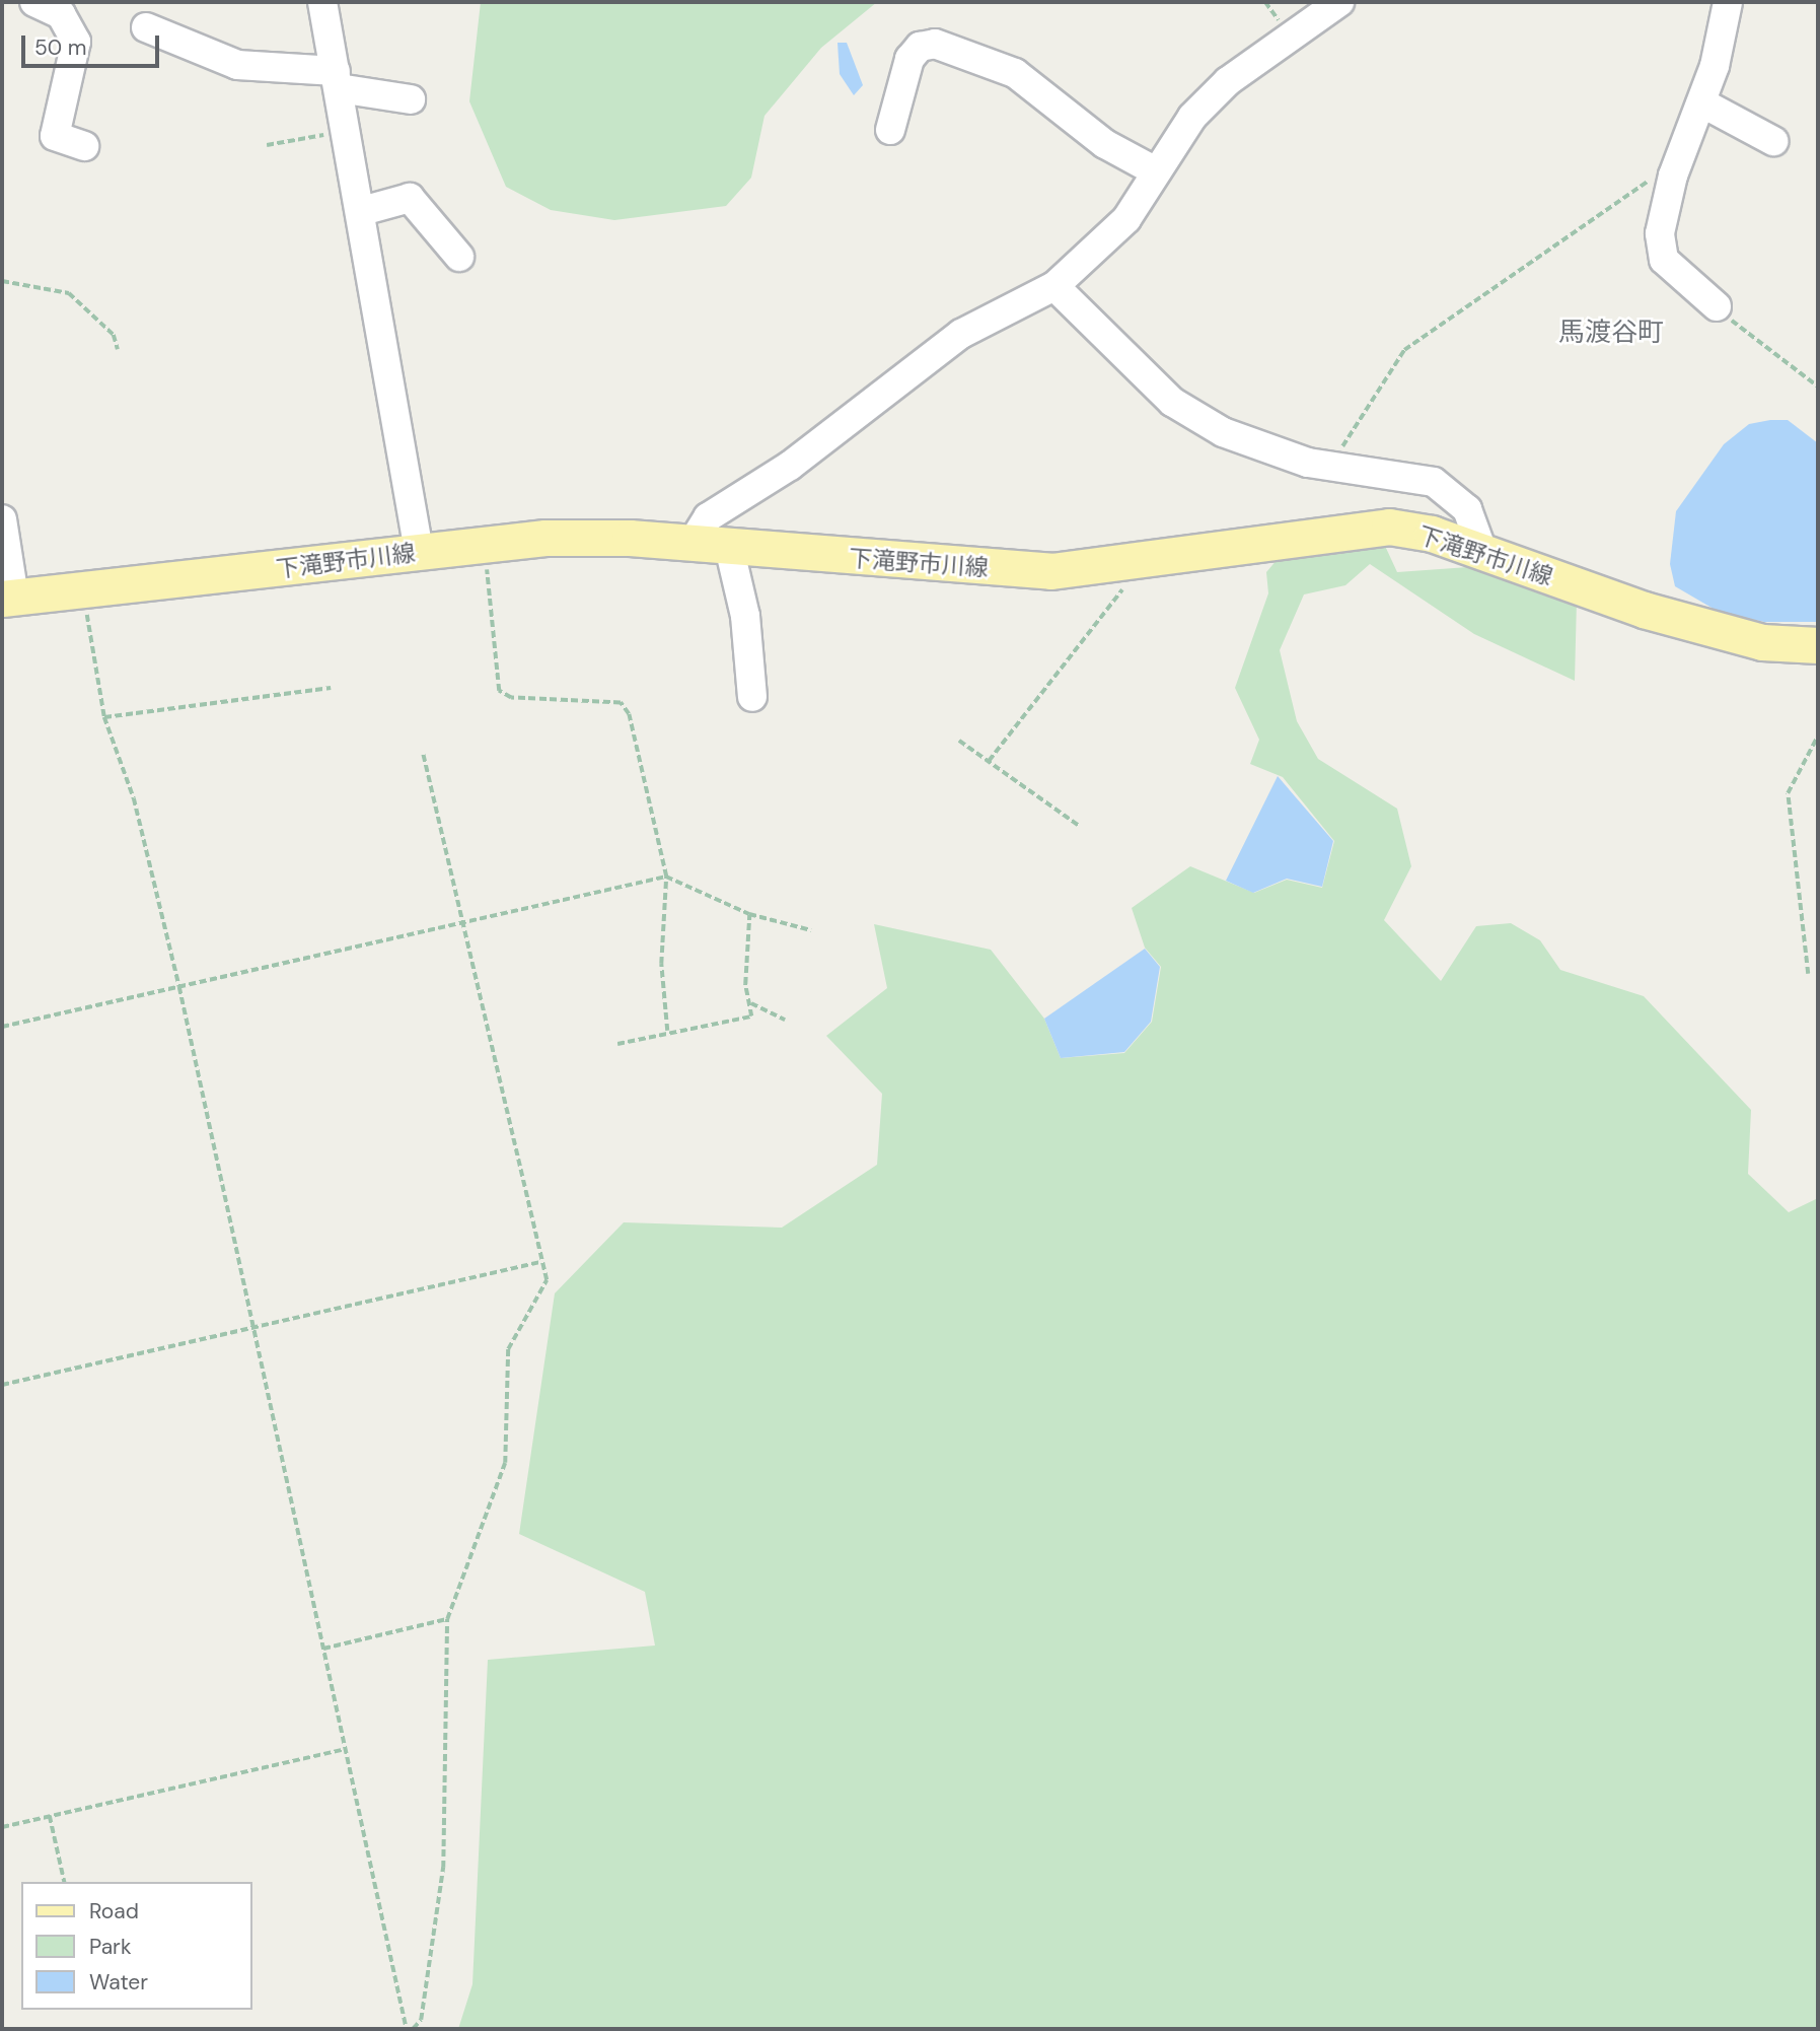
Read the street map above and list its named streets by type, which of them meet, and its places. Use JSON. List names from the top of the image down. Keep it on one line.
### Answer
{"streets":{"main road":["下滝野市川線"]},"districts":["馬渡谷町"],"legend":["Road","Park","Water"],"scale_bar":"50 m"}
